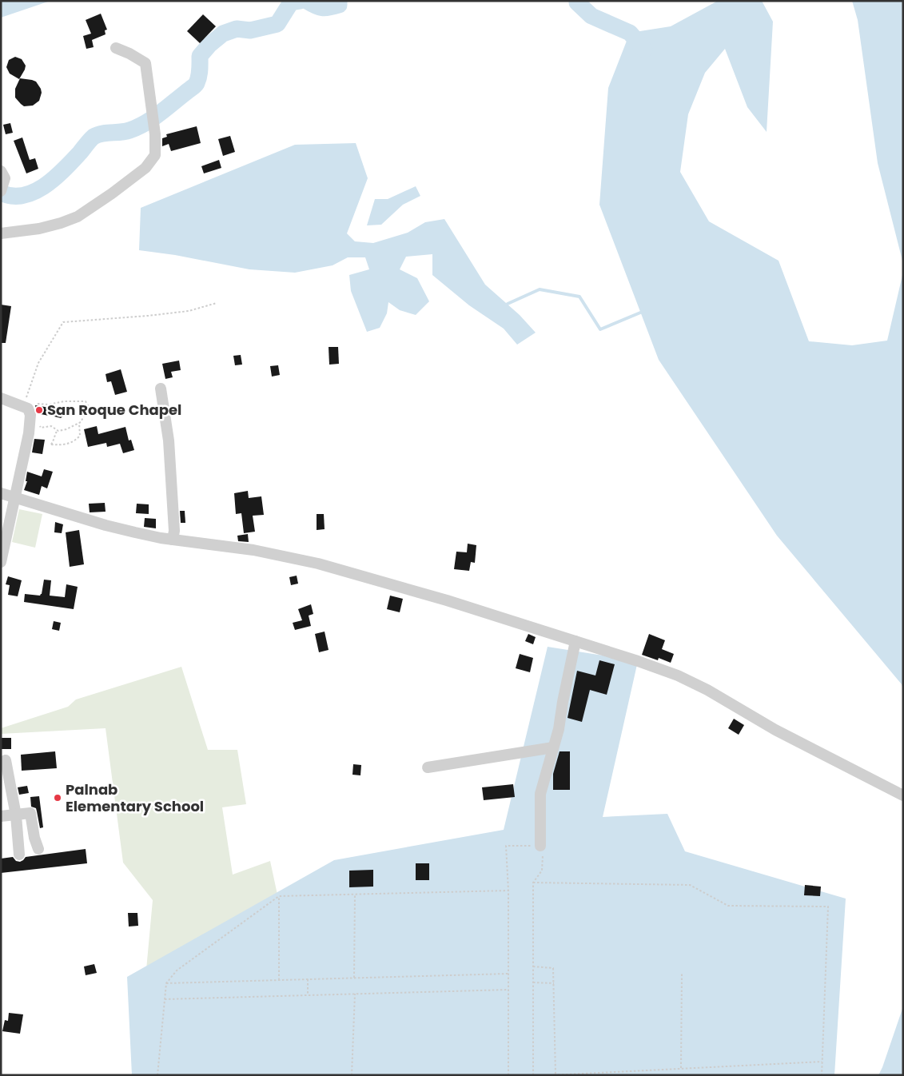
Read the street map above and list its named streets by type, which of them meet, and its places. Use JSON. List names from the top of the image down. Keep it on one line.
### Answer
{"places":["San Roque Chapel","Palnab Elementary School"]}
